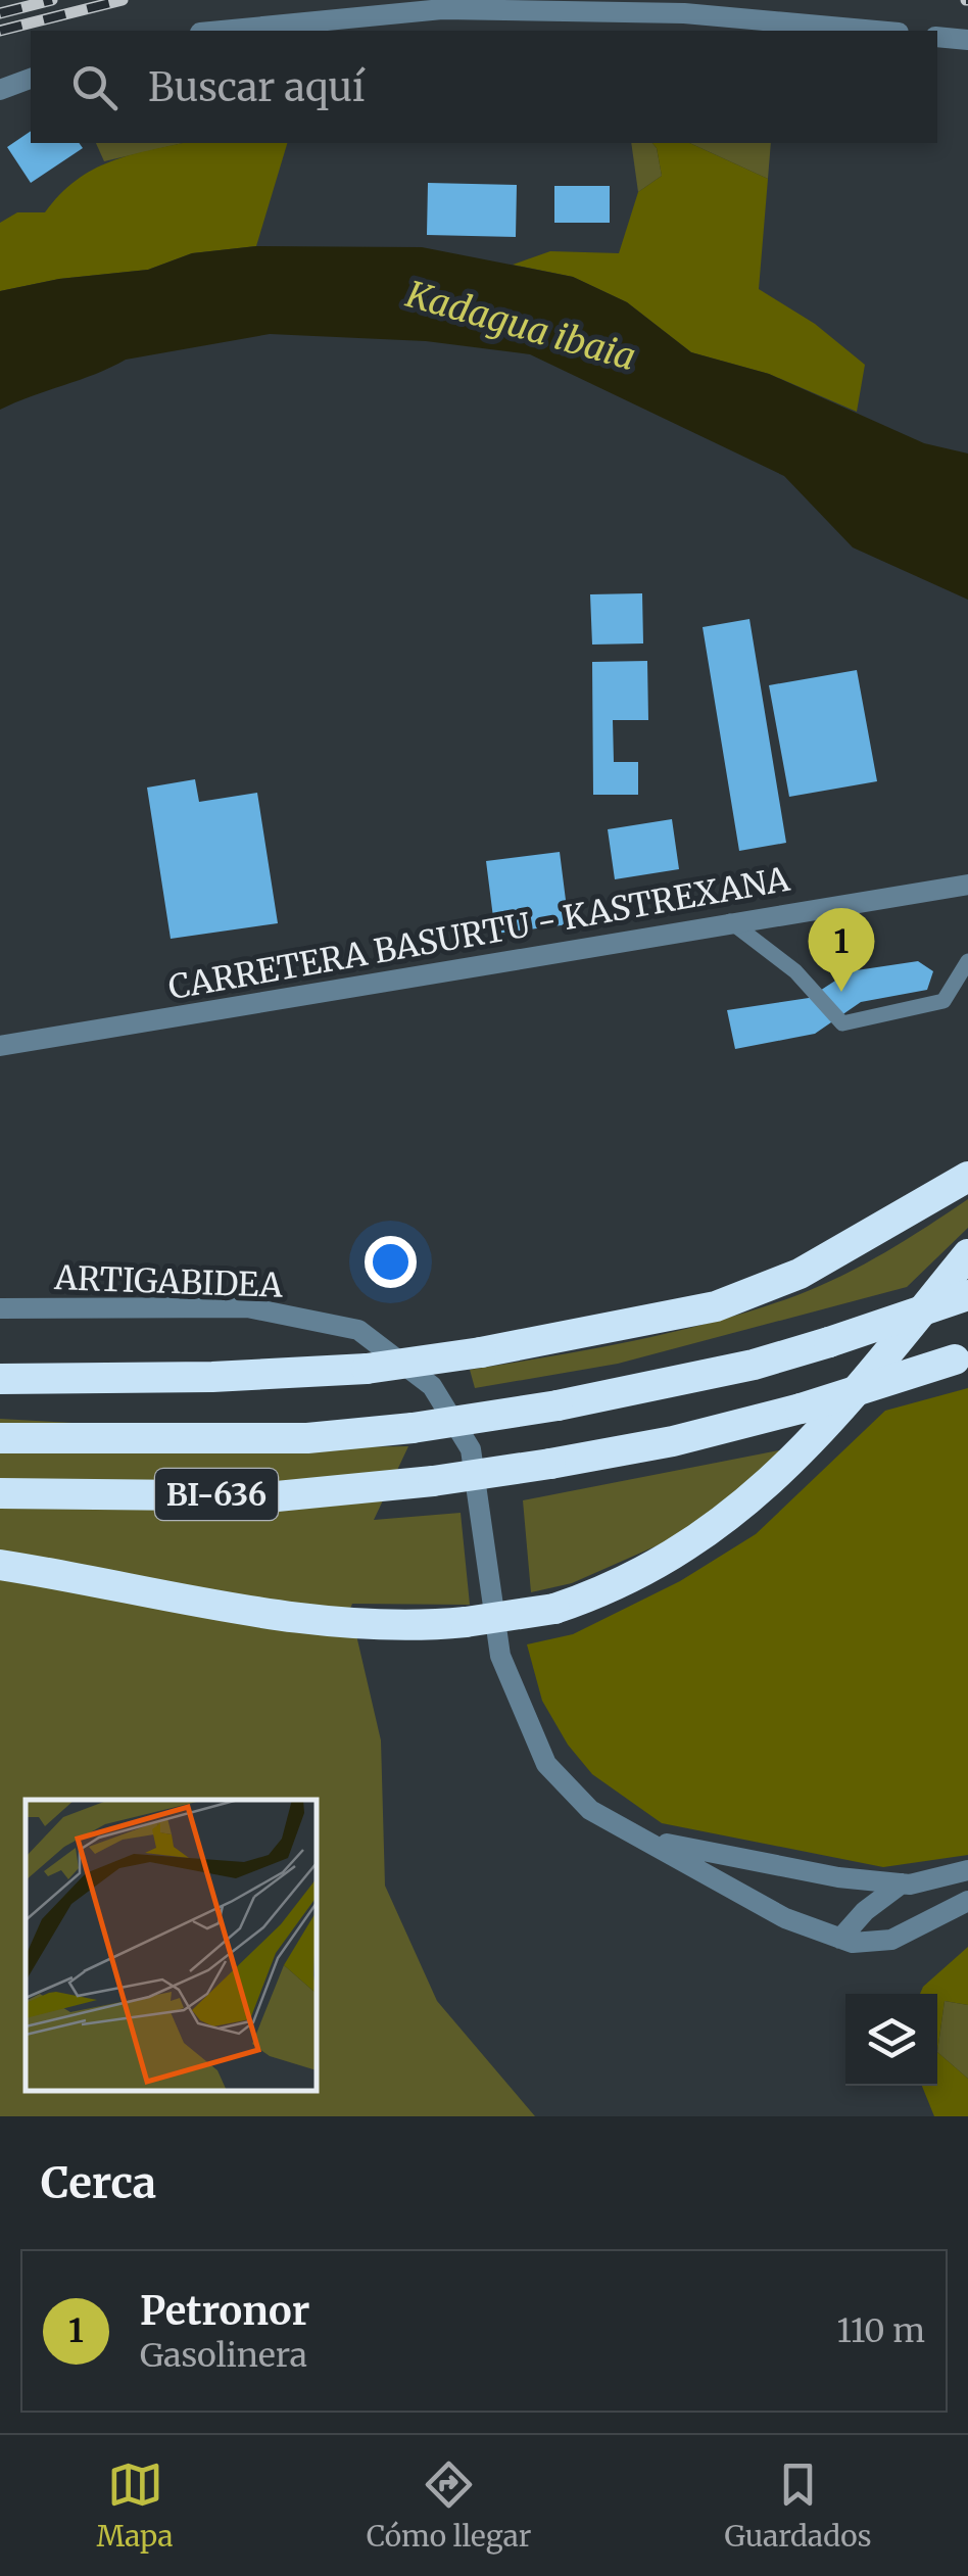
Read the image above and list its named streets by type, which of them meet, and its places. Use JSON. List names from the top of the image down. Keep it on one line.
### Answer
{"streets":{"highway":["BI-636"],"street":["CARRETERA BASURTU - KASTREXANA","ARTIGABIDEA"]},"water":["Kadagua ibaia"],"page":{"search":"Buscar aquí","pins":"1","heading":"Cerca","list":[{"mark":"1","name":"Petronor","note":"Gasolinera","value":"110 m"}],"nav":["Mapa","Cómo llegar","Guardados"]}}
